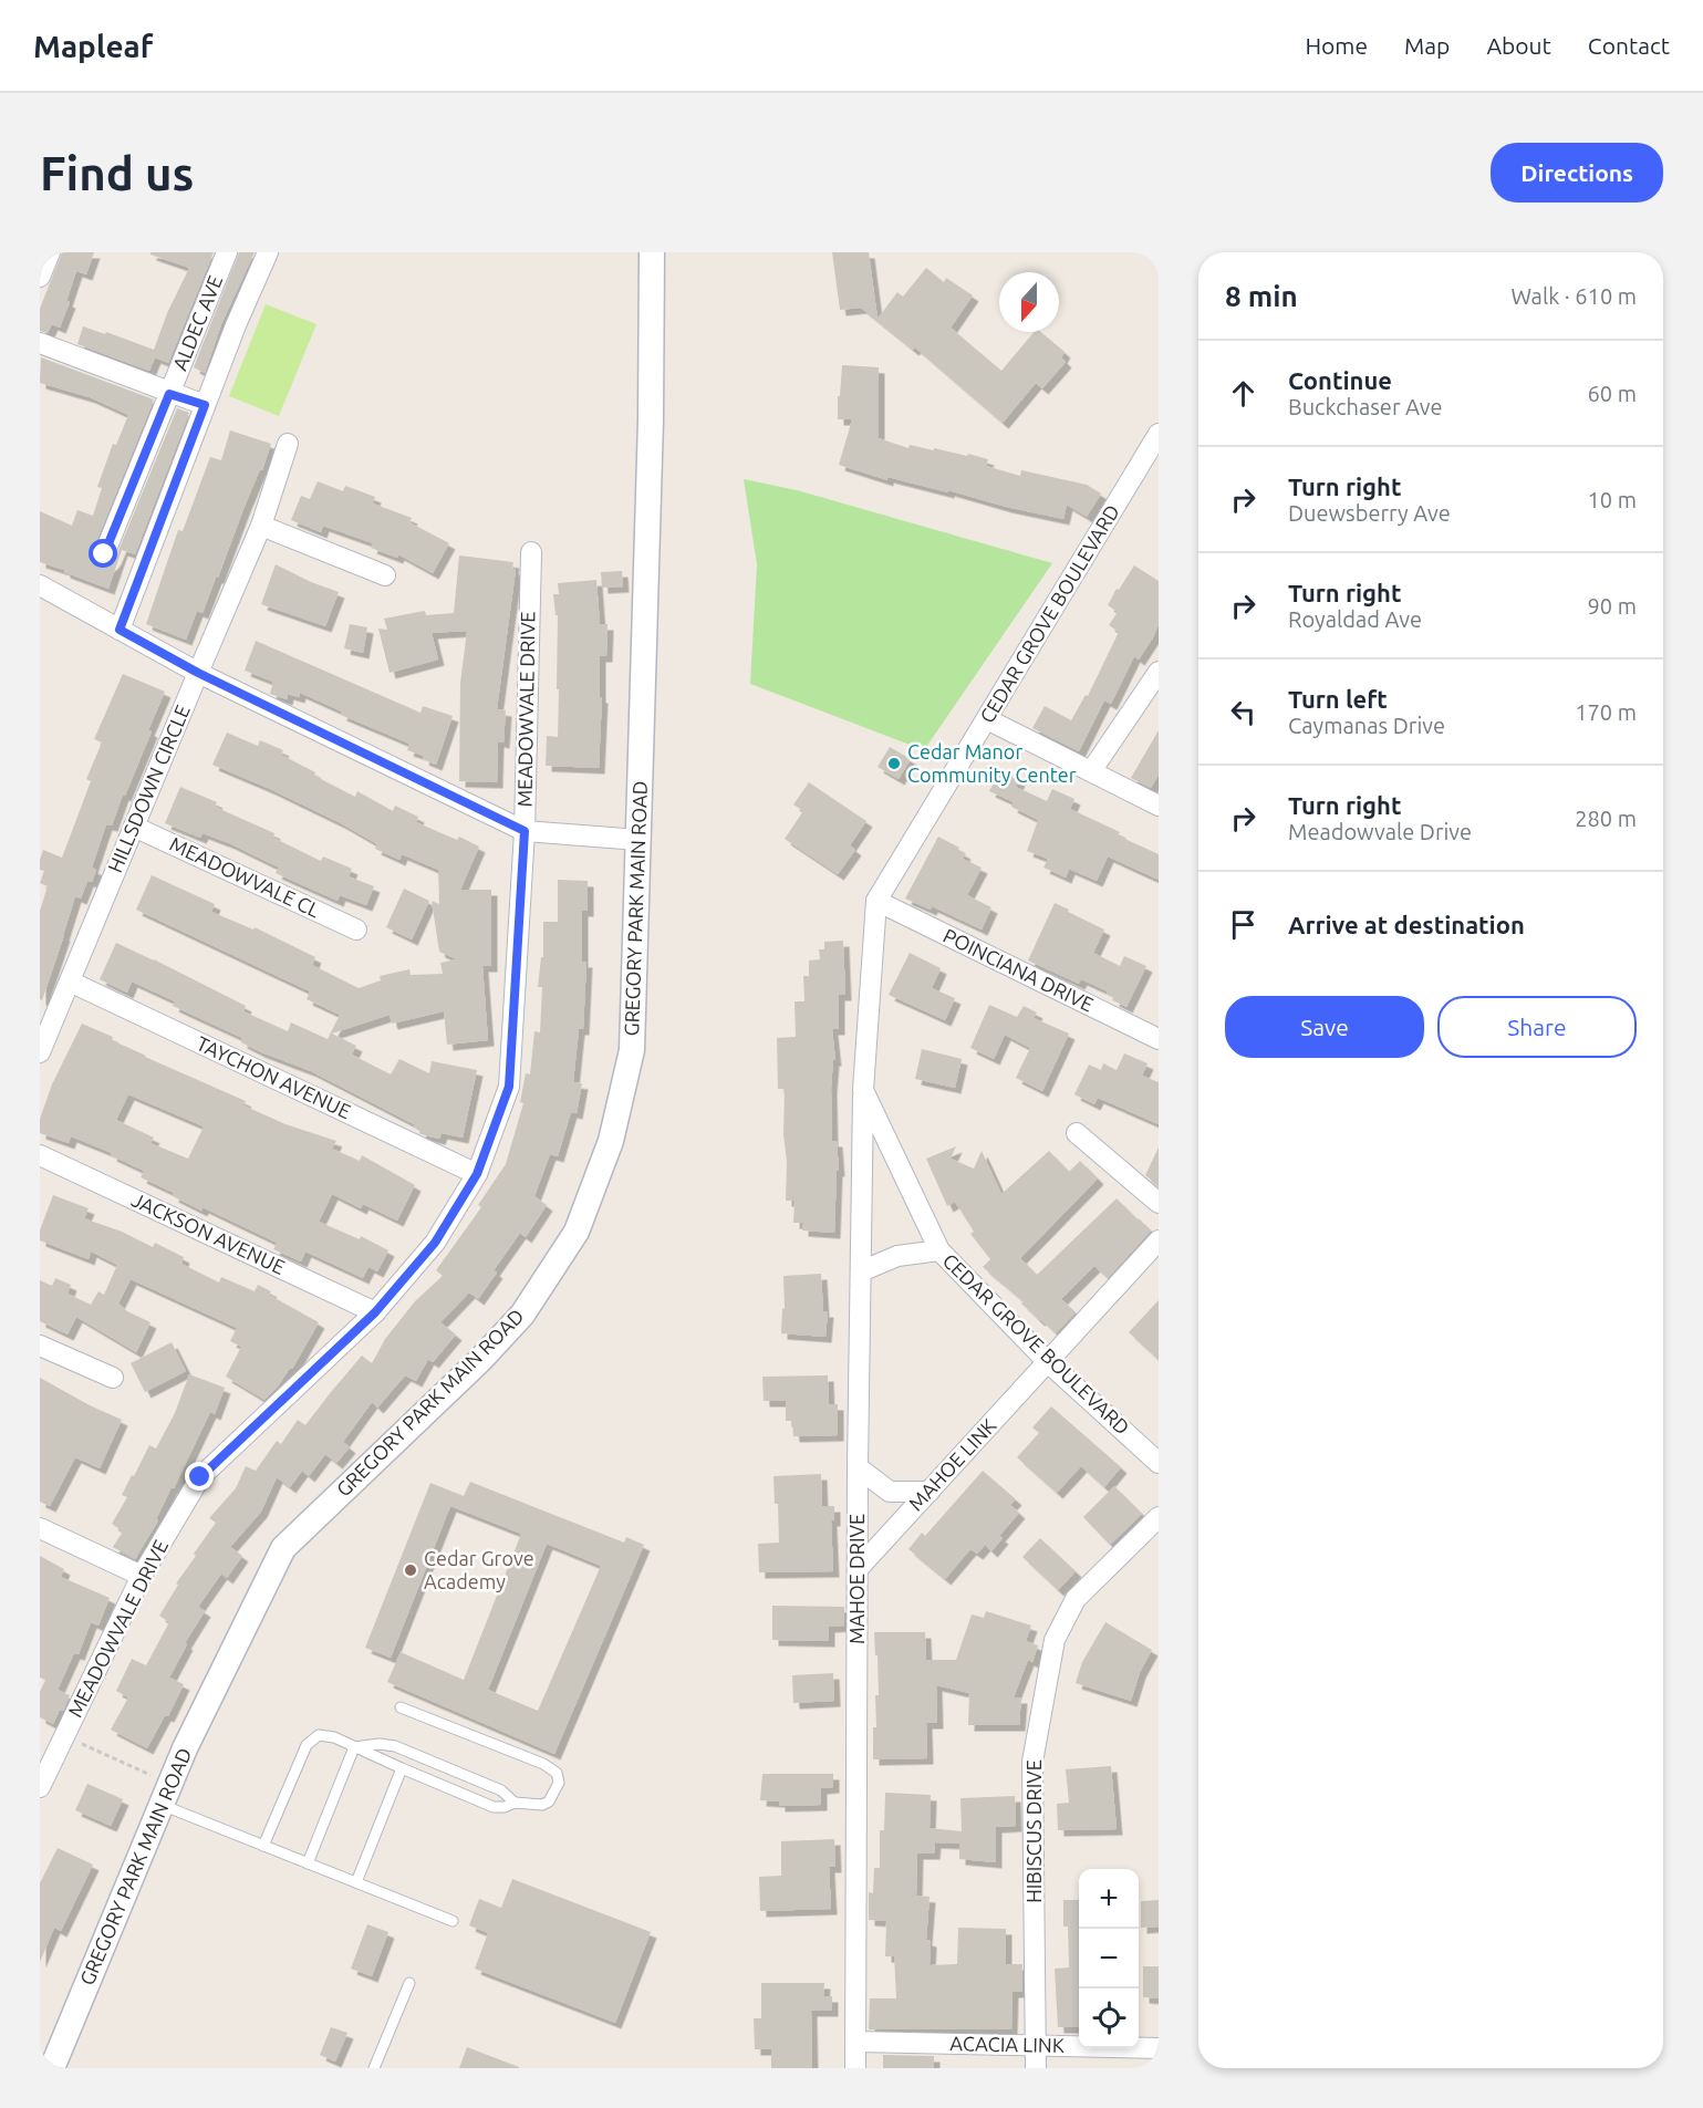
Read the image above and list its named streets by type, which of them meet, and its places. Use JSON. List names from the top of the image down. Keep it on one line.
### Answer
{"streets":{"street":["ALDEC AVE","CEDAR GROVE BOULEVARD","MEADOWVALE DRIVE","HILLSDOWN CIRCLE","MEADOWVALE CL","GREGORY PARK MAIN ROAD","POINCIANA DRIVE","TAYCHON AVENUE","JACKSON AVENUE","MAHOE LINK","MAHOE DRIVE","HIBISCUS DRIVE","ACACIA LINK"]},"crossings":[["CEDAR GROVE BOULEVARD","POINCIANA DRIVE"],["CEDAR GROVE BOULEVARD","MAHOE LINK"],["CEDAR GROVE BOULEVARD","MAHOE DRIVE"],["MEADOWVALE DRIVE","TAYCHON AVENUE"],["MEADOWVALE DRIVE","JACKSON AVENUE"],["HILLSDOWN CIRCLE","MEADOWVALE CL"],["HILLSDOWN CIRCLE","TAYCHON AVENUE"],["MAHOE LINK","MAHOE DRIVE"],["MAHOE DRIVE","ACACIA LINK"],["HIBISCUS DRIVE","ACACIA LINK"]],"places":["Cedar Manor Community Center","Cedar Grove Academy"],"north":"bottom","page":{"header":"Mapleaf","nav":["Home","Map","About","Contact"],"buttons":["Directions",["Save","Share"]],"title":"Find us","heading":["8 min","Walk · 610 m"],"list":[["Continue","Buckchaser Ave","60 m"],["Turn right","Duewsberry Ave","10 m"],["Turn right","Royaldad Ave","90 m"],["Turn left","Caymanas Drive","170 m"],["Turn right","Meadowvale Drive","280 m"],"Arrive at destination"],"map_buttons":["+","−"]}}
